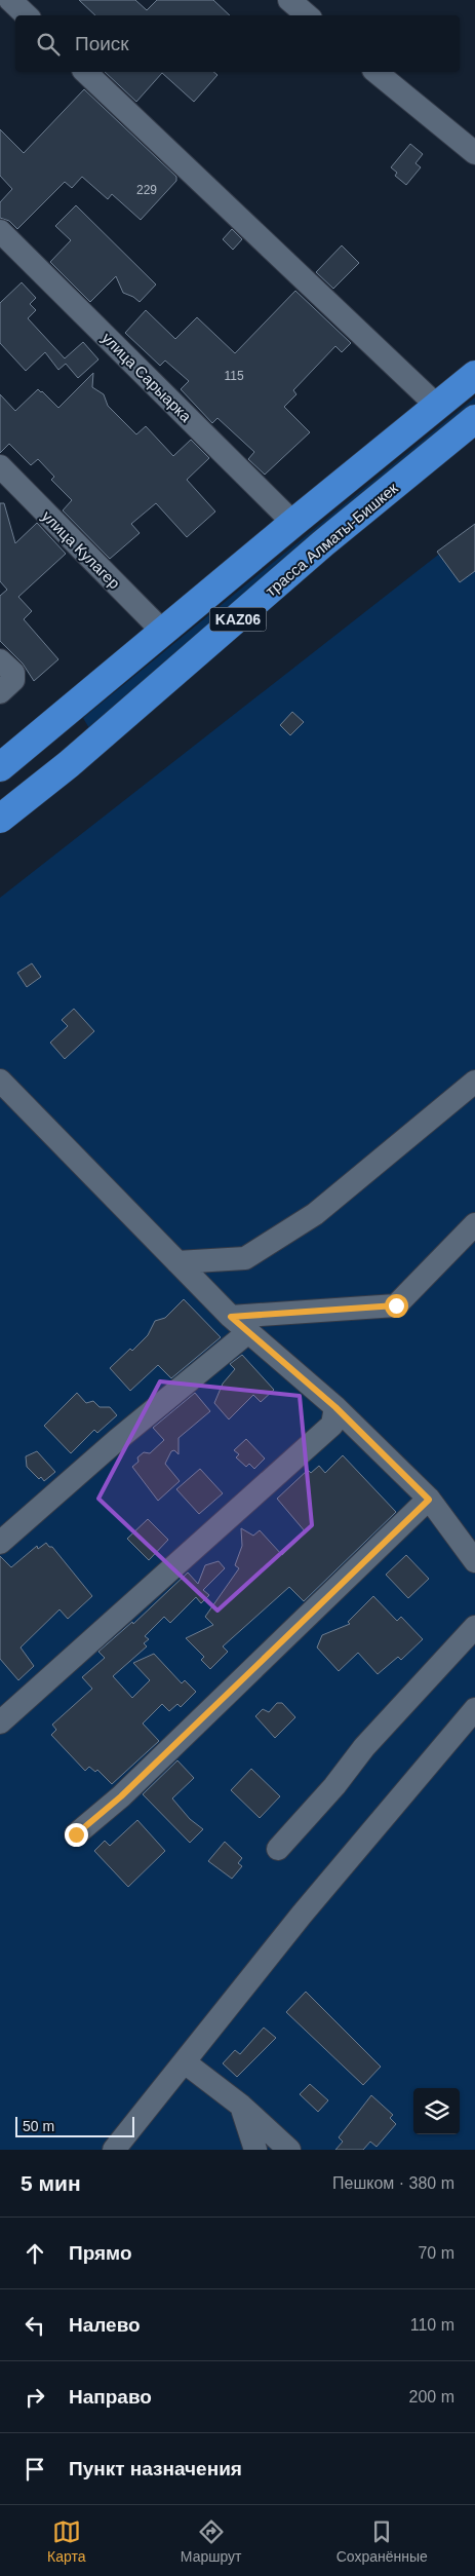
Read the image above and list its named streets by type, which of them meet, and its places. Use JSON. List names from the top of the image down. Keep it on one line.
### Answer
{"streets":{"highway":["трасса Алматы-Бишкек","KАZ06"],"street":["улица Сарыарка","улица Кулагер"]},"crossings":[["улица Сарыарка","KАZ06"],["улица Кулагер","KАZ06"]],"house_numbers":["229","115"],"scale_bar":"50 m","page":{"search":"Поиск","scale":"50 m","heading":["5 мин","Пешком · 380 m"],"list":[["Прямо","70 m"],["Налево","110 m"],["Направо","200 m"],"Пункт назначения"],"nav":["Карта","Маршрут","Сохранённые"]}}
